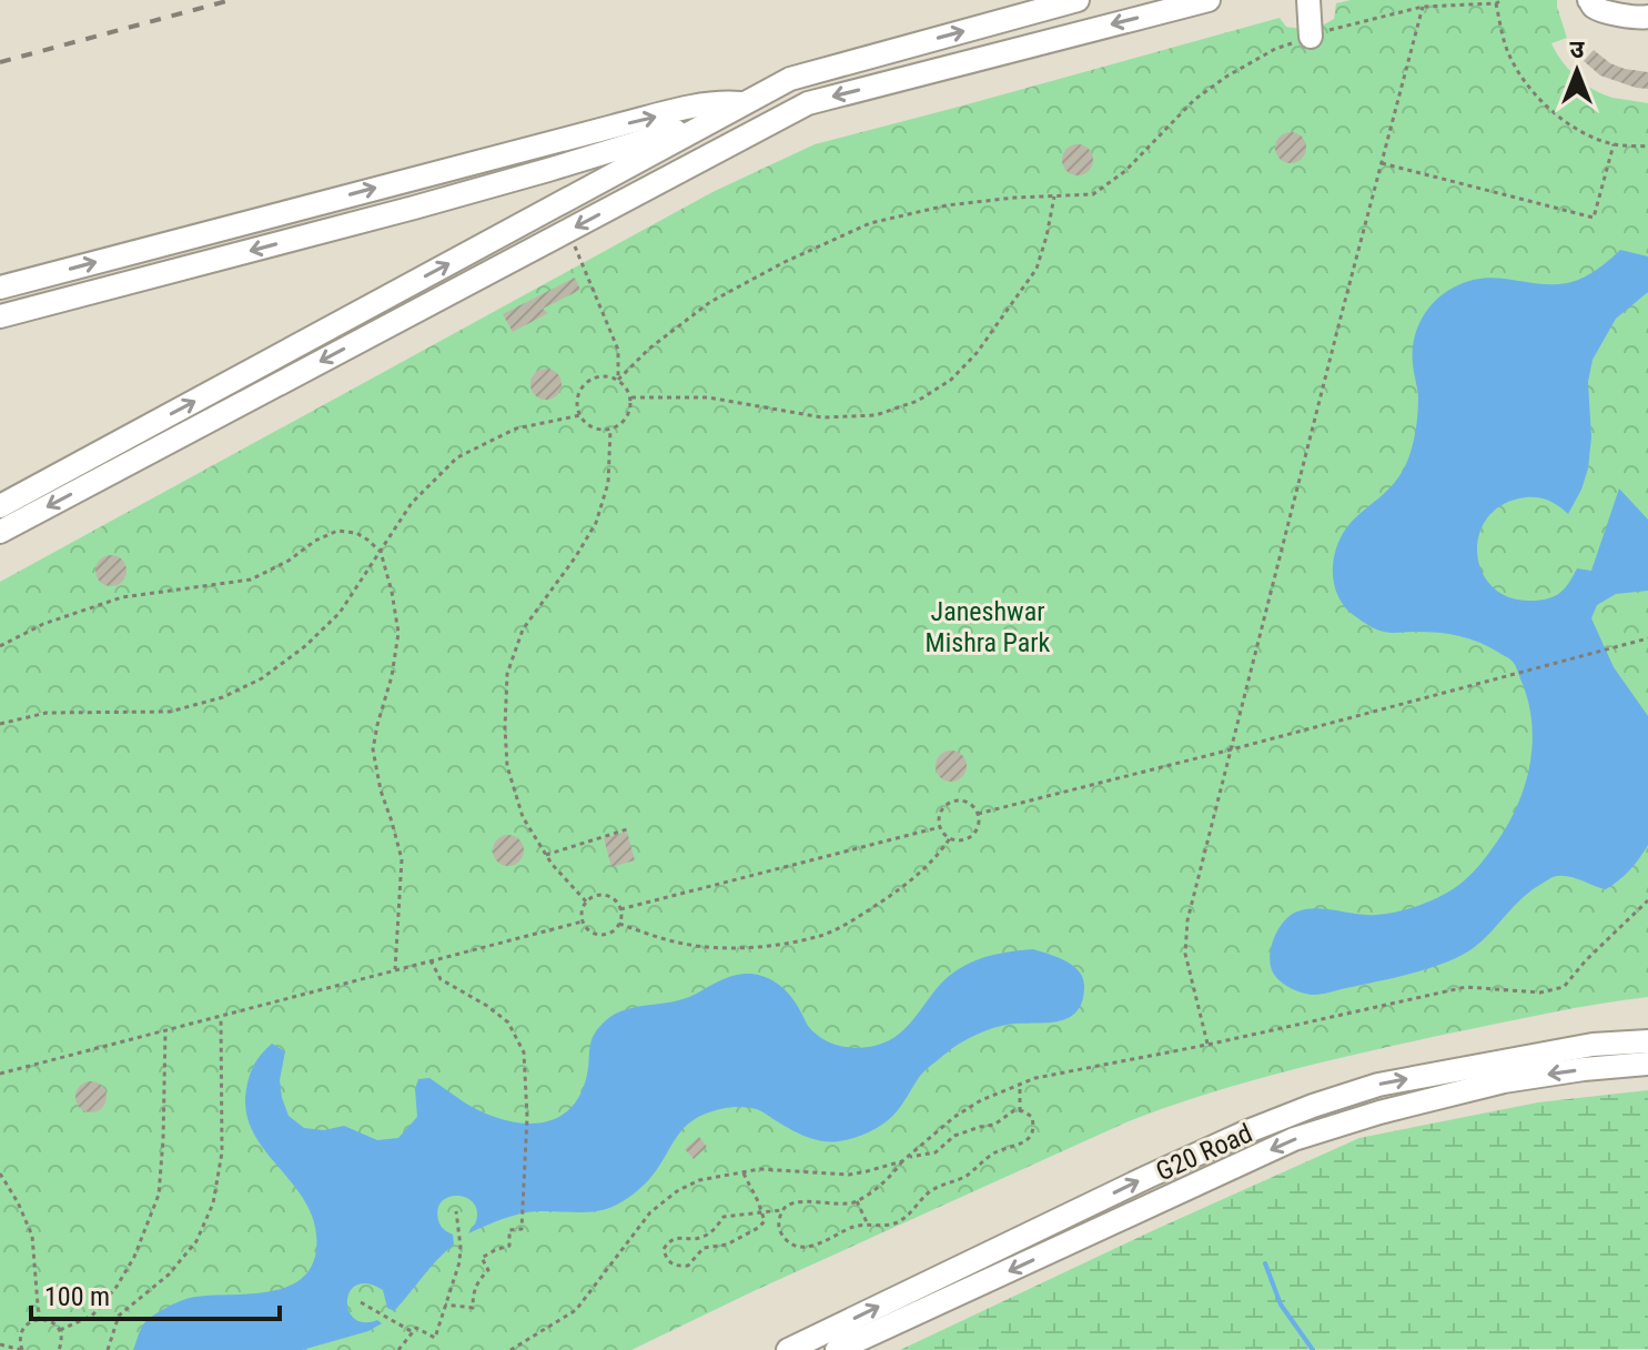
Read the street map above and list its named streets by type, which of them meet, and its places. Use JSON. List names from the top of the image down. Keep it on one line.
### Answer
{"streets":{"street":["G20 Road"]},"parks":["Janeshwar Mishra Park"],"scale_bar":"100 m","north":"top"}
